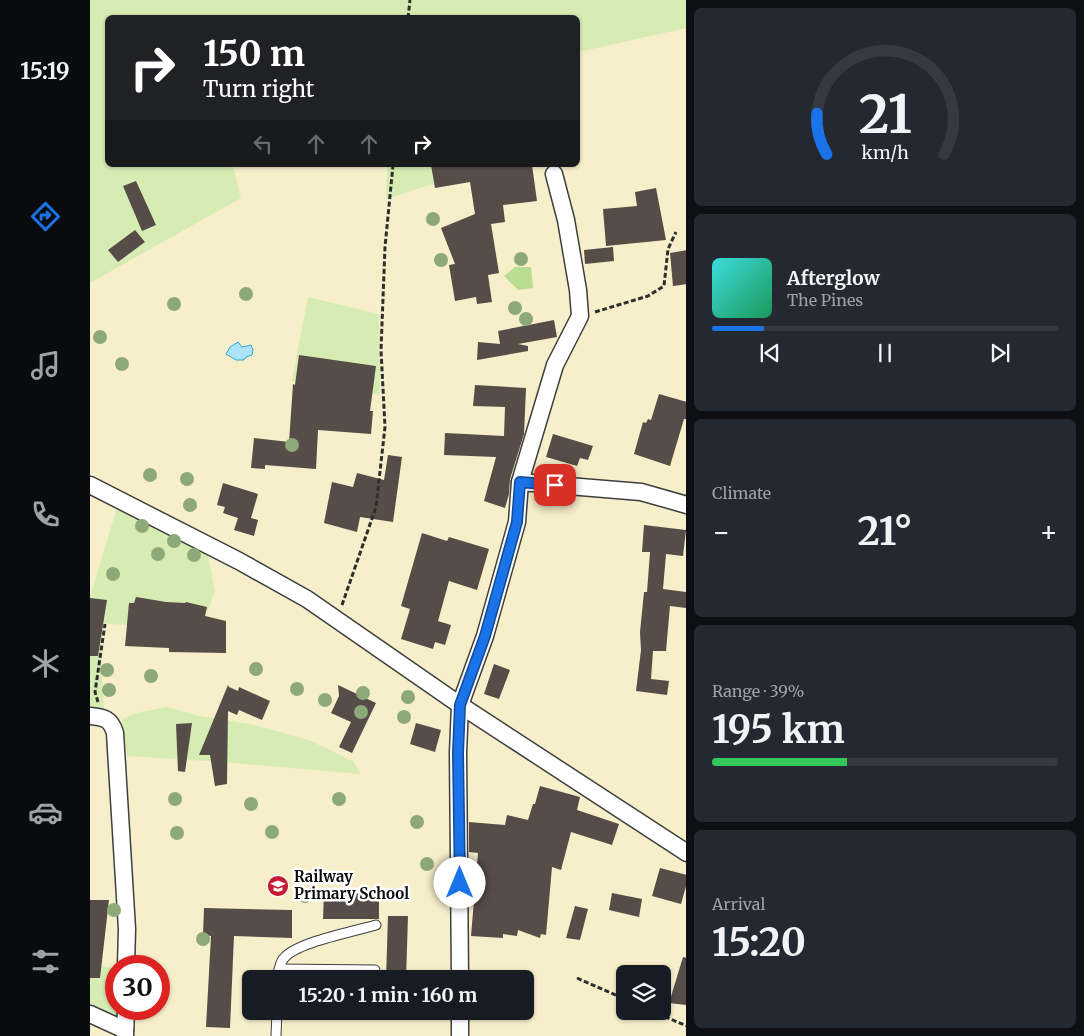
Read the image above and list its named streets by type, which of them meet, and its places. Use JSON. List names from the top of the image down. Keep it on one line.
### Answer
{"places":{"school or university":["Railway Primary School"]},"page":{"tabs":"15:19","turn":["150 m","Turn right"],"song":["Afterglow","The Pines"],"tile":["Climate",["Range · 39%","195 km"],["Arrival","15:20"]],"heat":["−","21°","+"],"limit":"30","trip":"15:20 · 1 min · 160 m","gauge":["21","km/h"]}}
